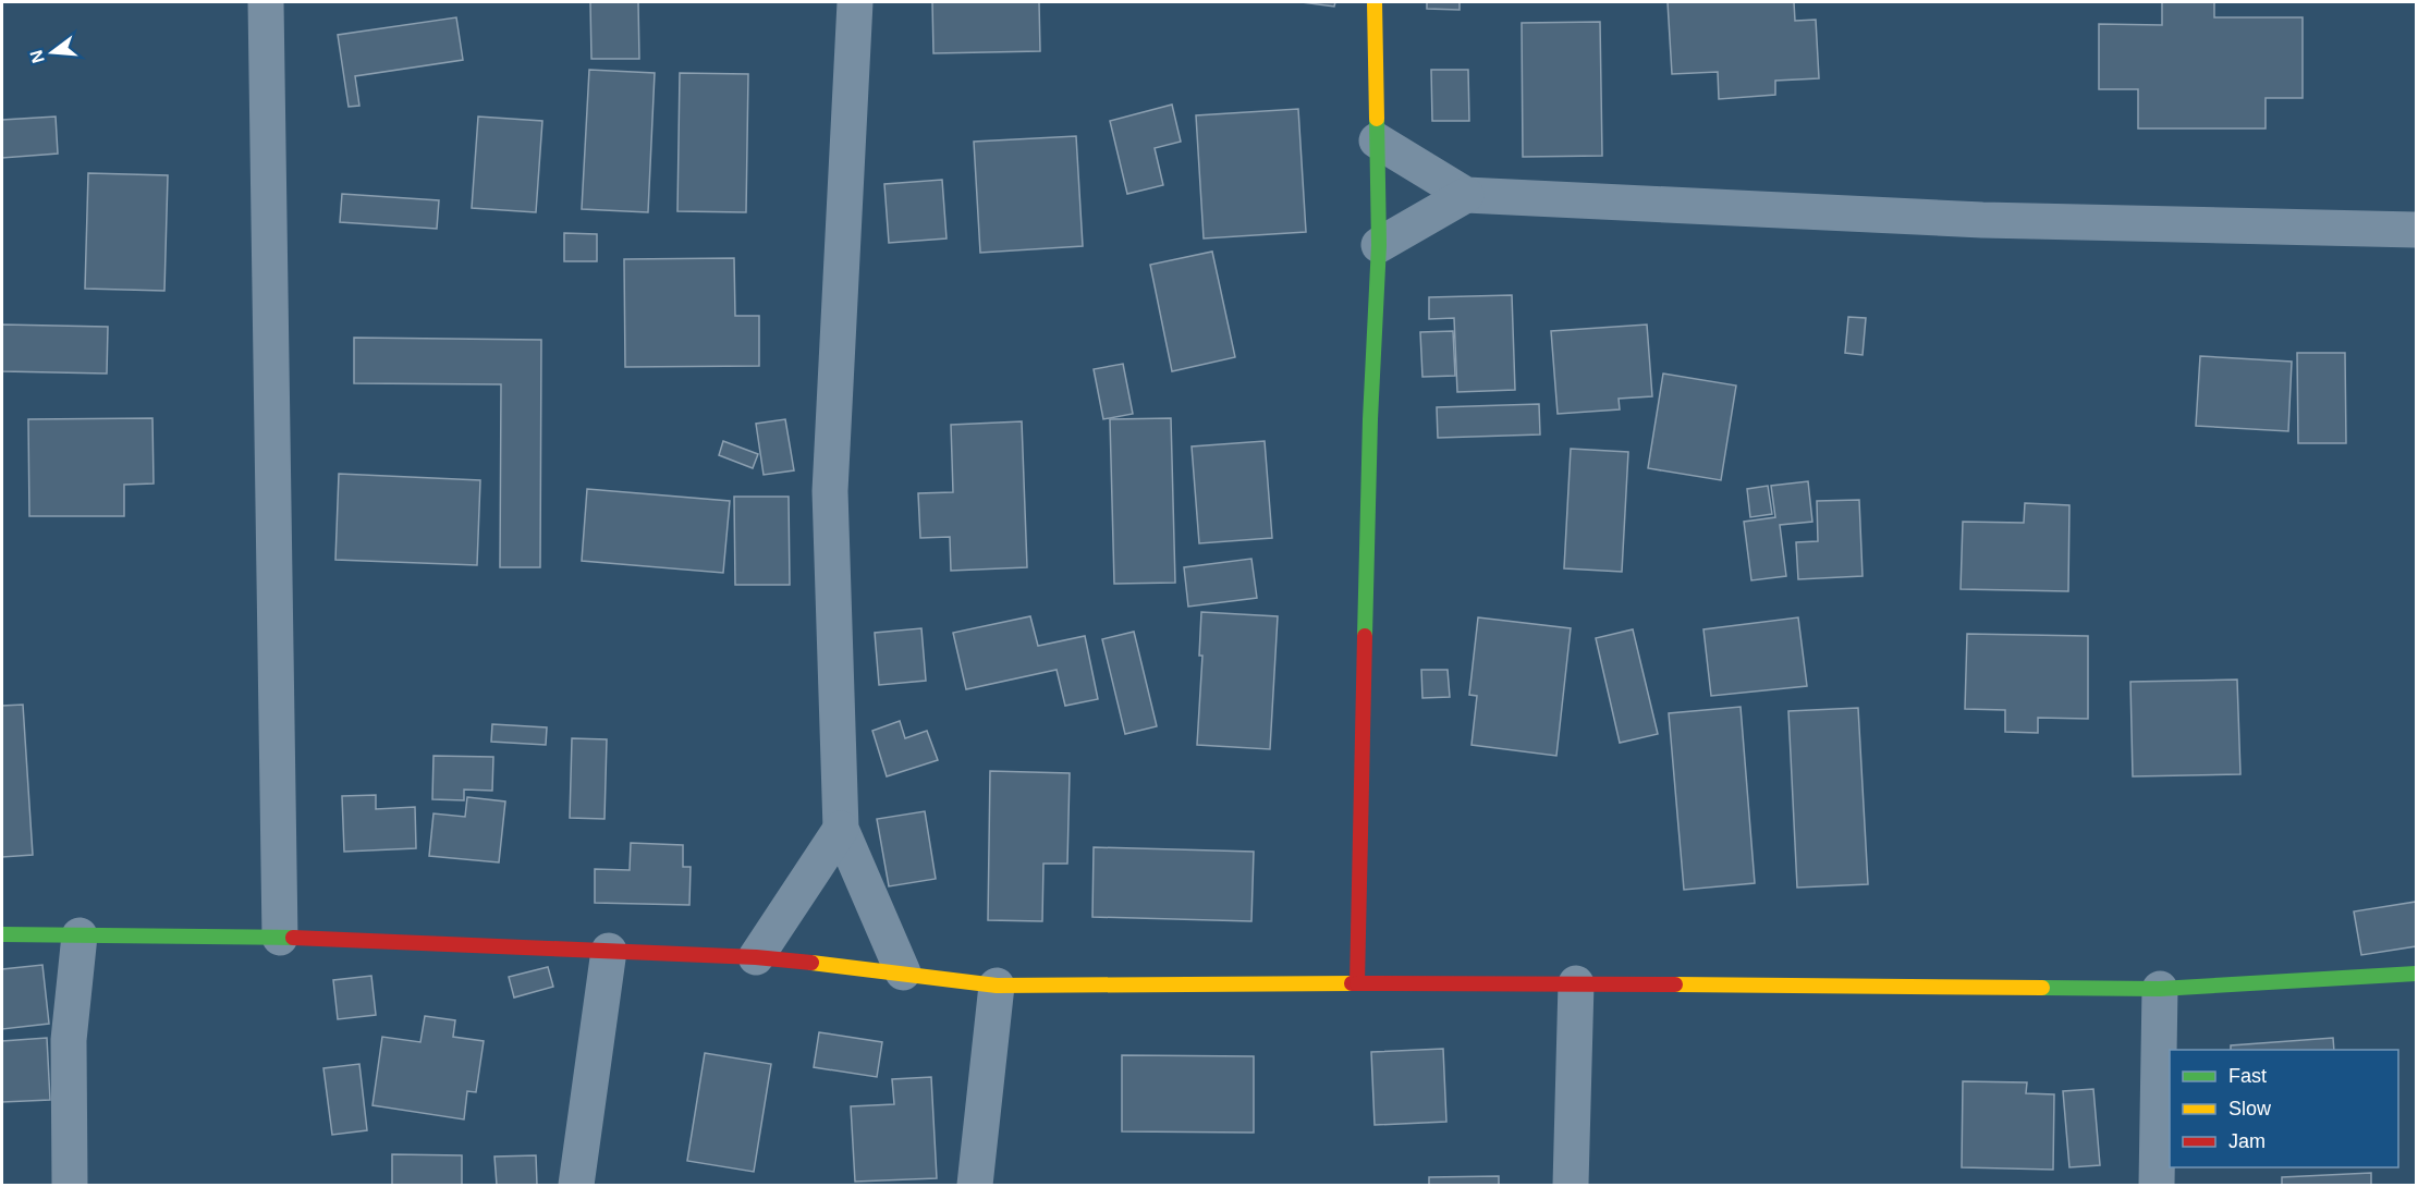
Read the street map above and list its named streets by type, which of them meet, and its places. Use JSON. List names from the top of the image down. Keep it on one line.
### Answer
{"legend":["Fast","Slow","Jam"],"north":"left"}
